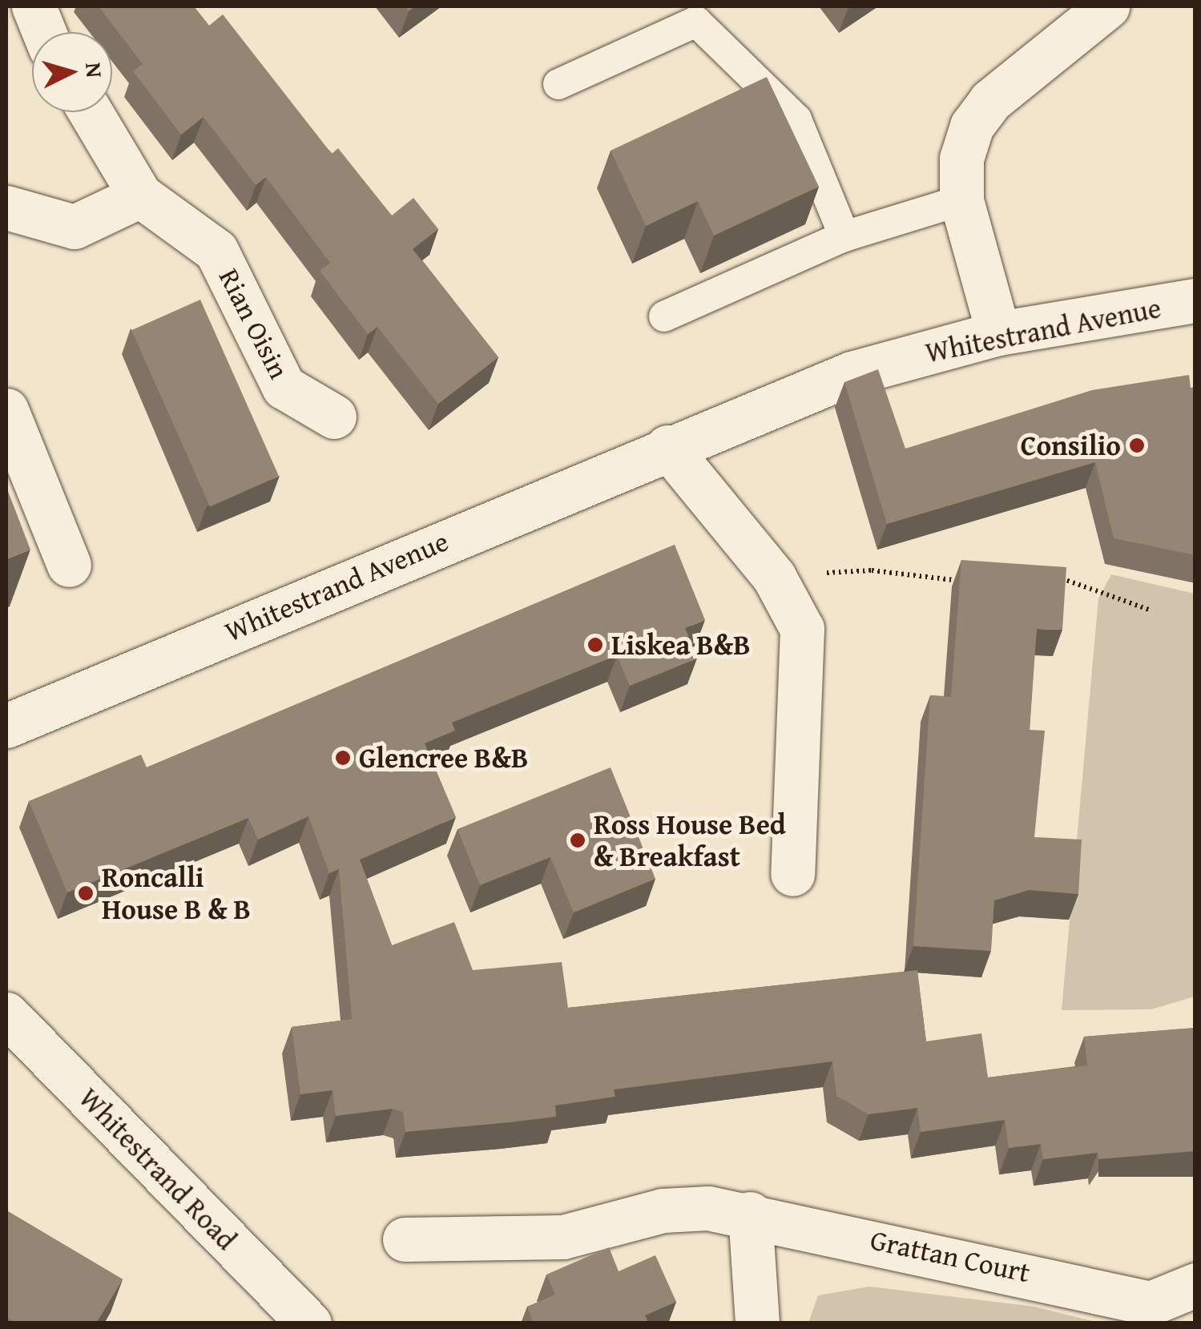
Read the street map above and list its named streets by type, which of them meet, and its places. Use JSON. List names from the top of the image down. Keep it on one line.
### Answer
{"streets":{"street":["Rian Oisin","Whitestrand Avenue","Whitestrand Road","Grattan Court"]},"places":["Consilio","Liskea B&B","Glencree B&B","Ross House Bed & Breakfast","Roncalli House B & B"],"north":"right"}
